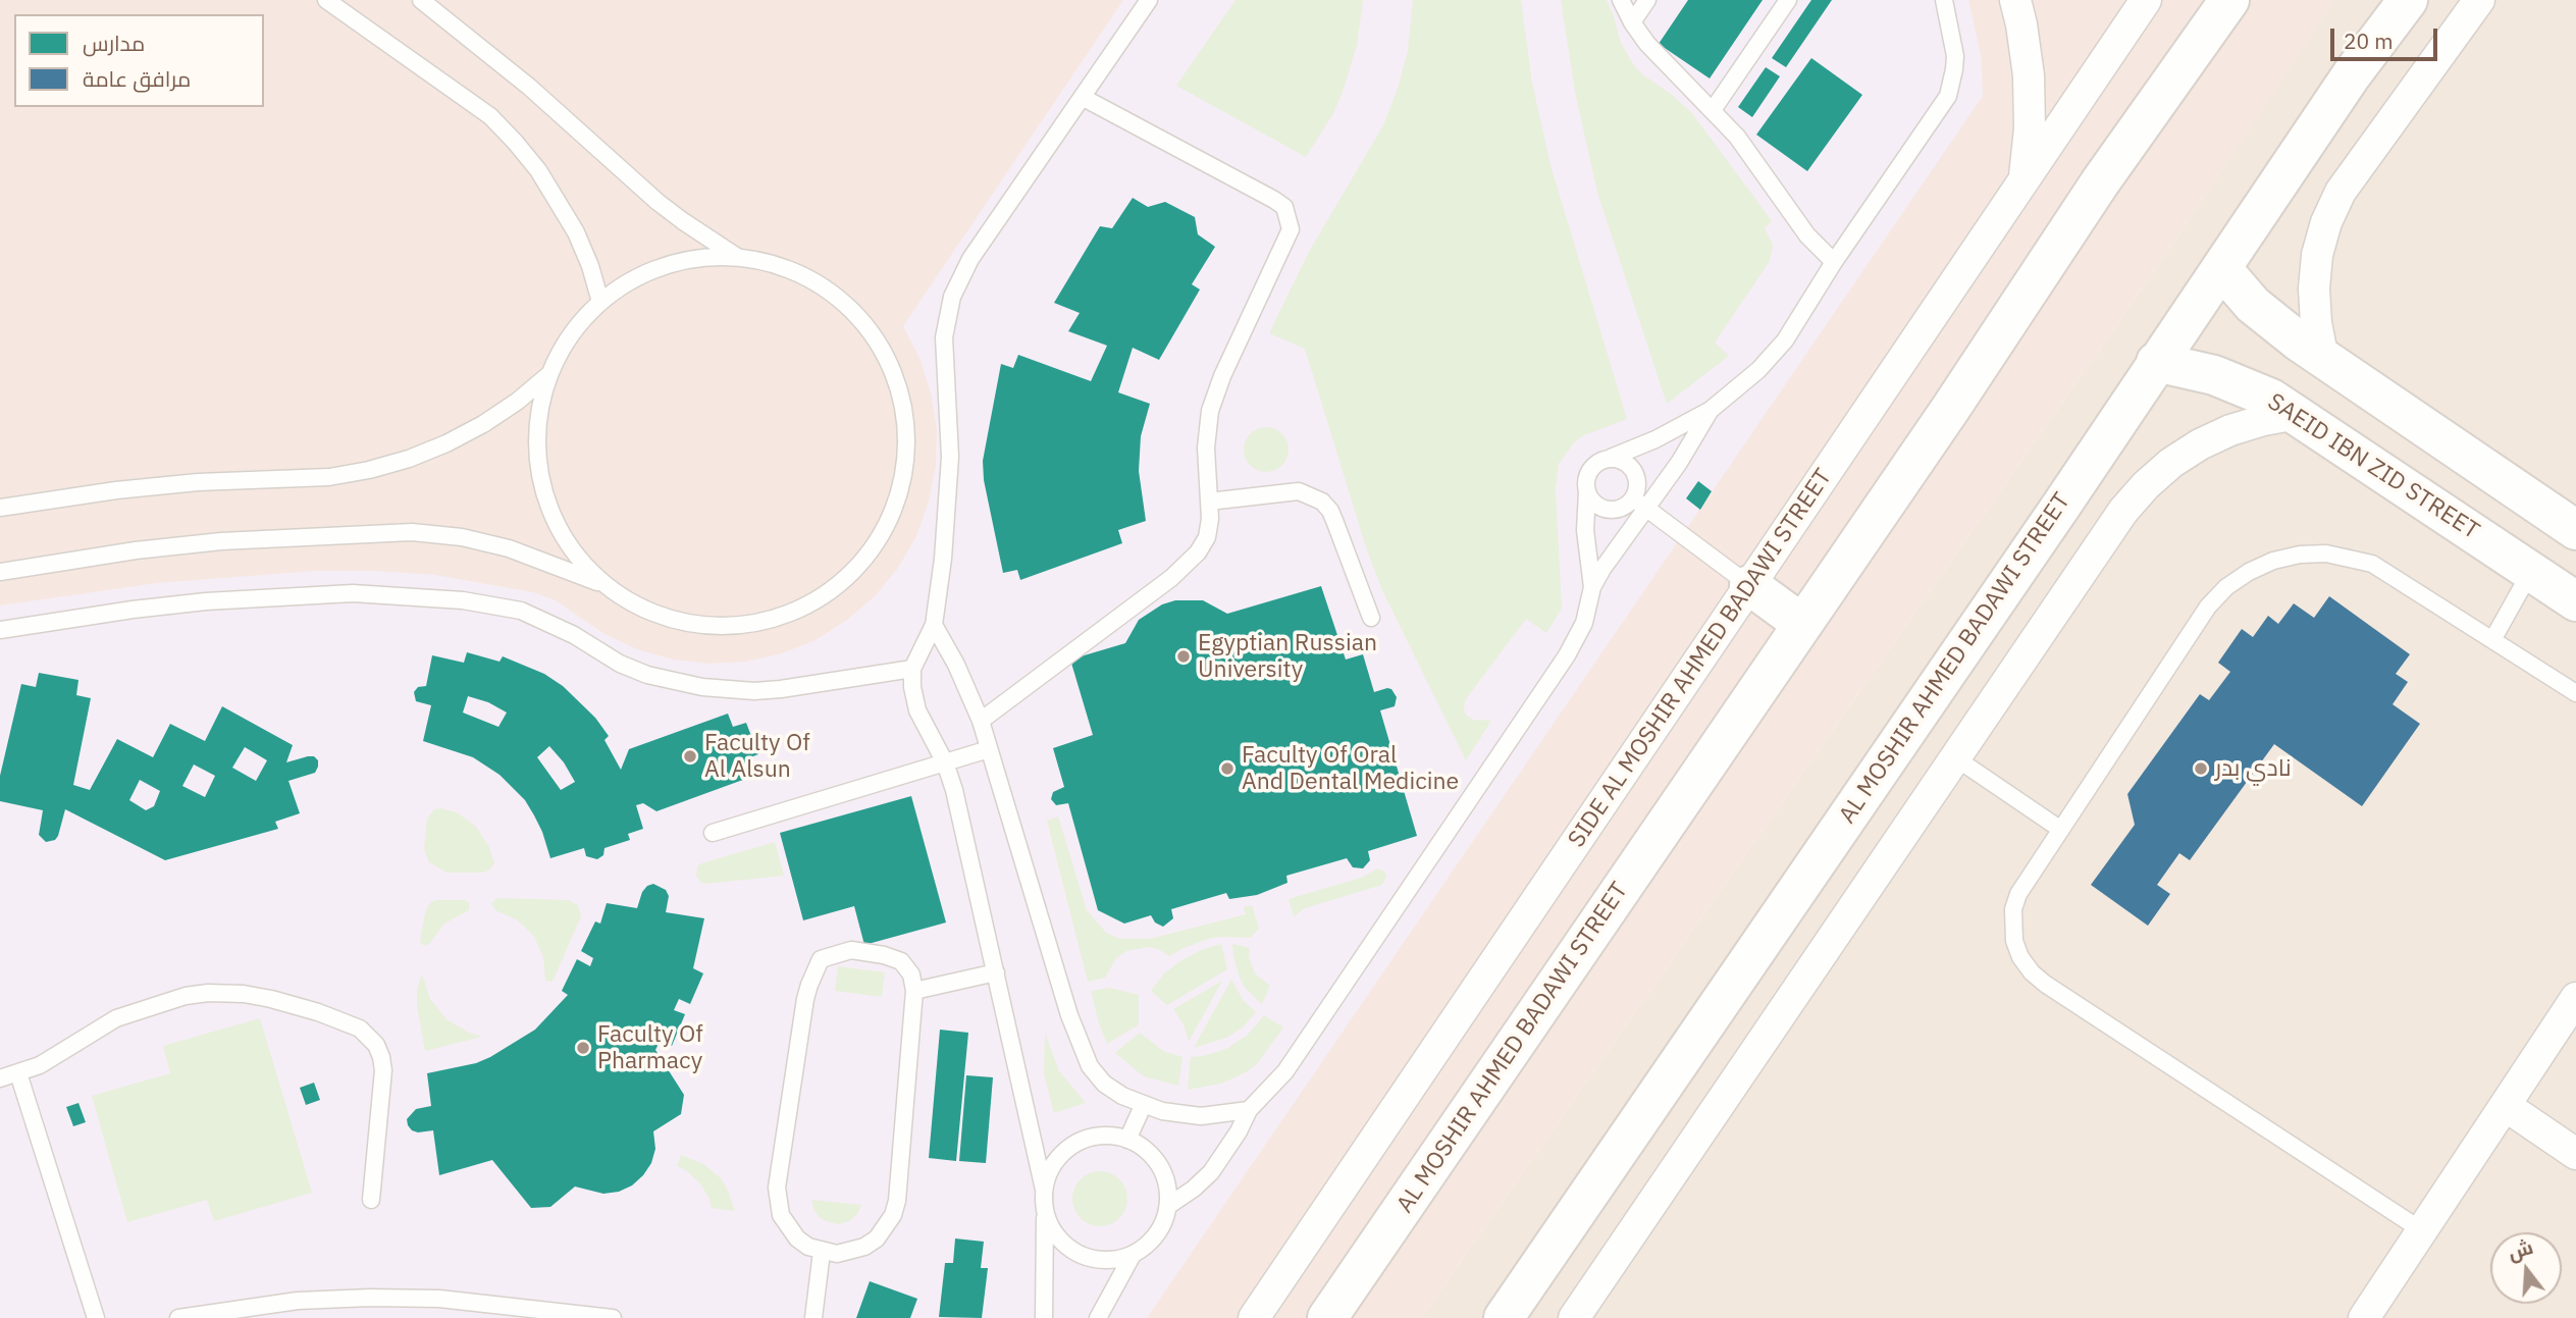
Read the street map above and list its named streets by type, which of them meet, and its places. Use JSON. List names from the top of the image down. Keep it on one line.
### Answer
{"streets":{"street":["SAEID IBN ZID STREET","SIDE AL MOSHIR AHMED BADAWI STREET","AL MOSHIR AHMED BADAWI STREET"]},"crossings":[["SAEID IBN ZID STREET","AL MOSHIR AHMED BADAWI STREET"]],"places":["Egyptian Russian University","Faculty Of Al Alsun","Faculty Of Oral And Dental Medicine","نادي بدر","Faculty Of Pharmacy"],"legend":["مدارس","مرافق عامة"],"scale_bar":"20 m","north":"top"}
